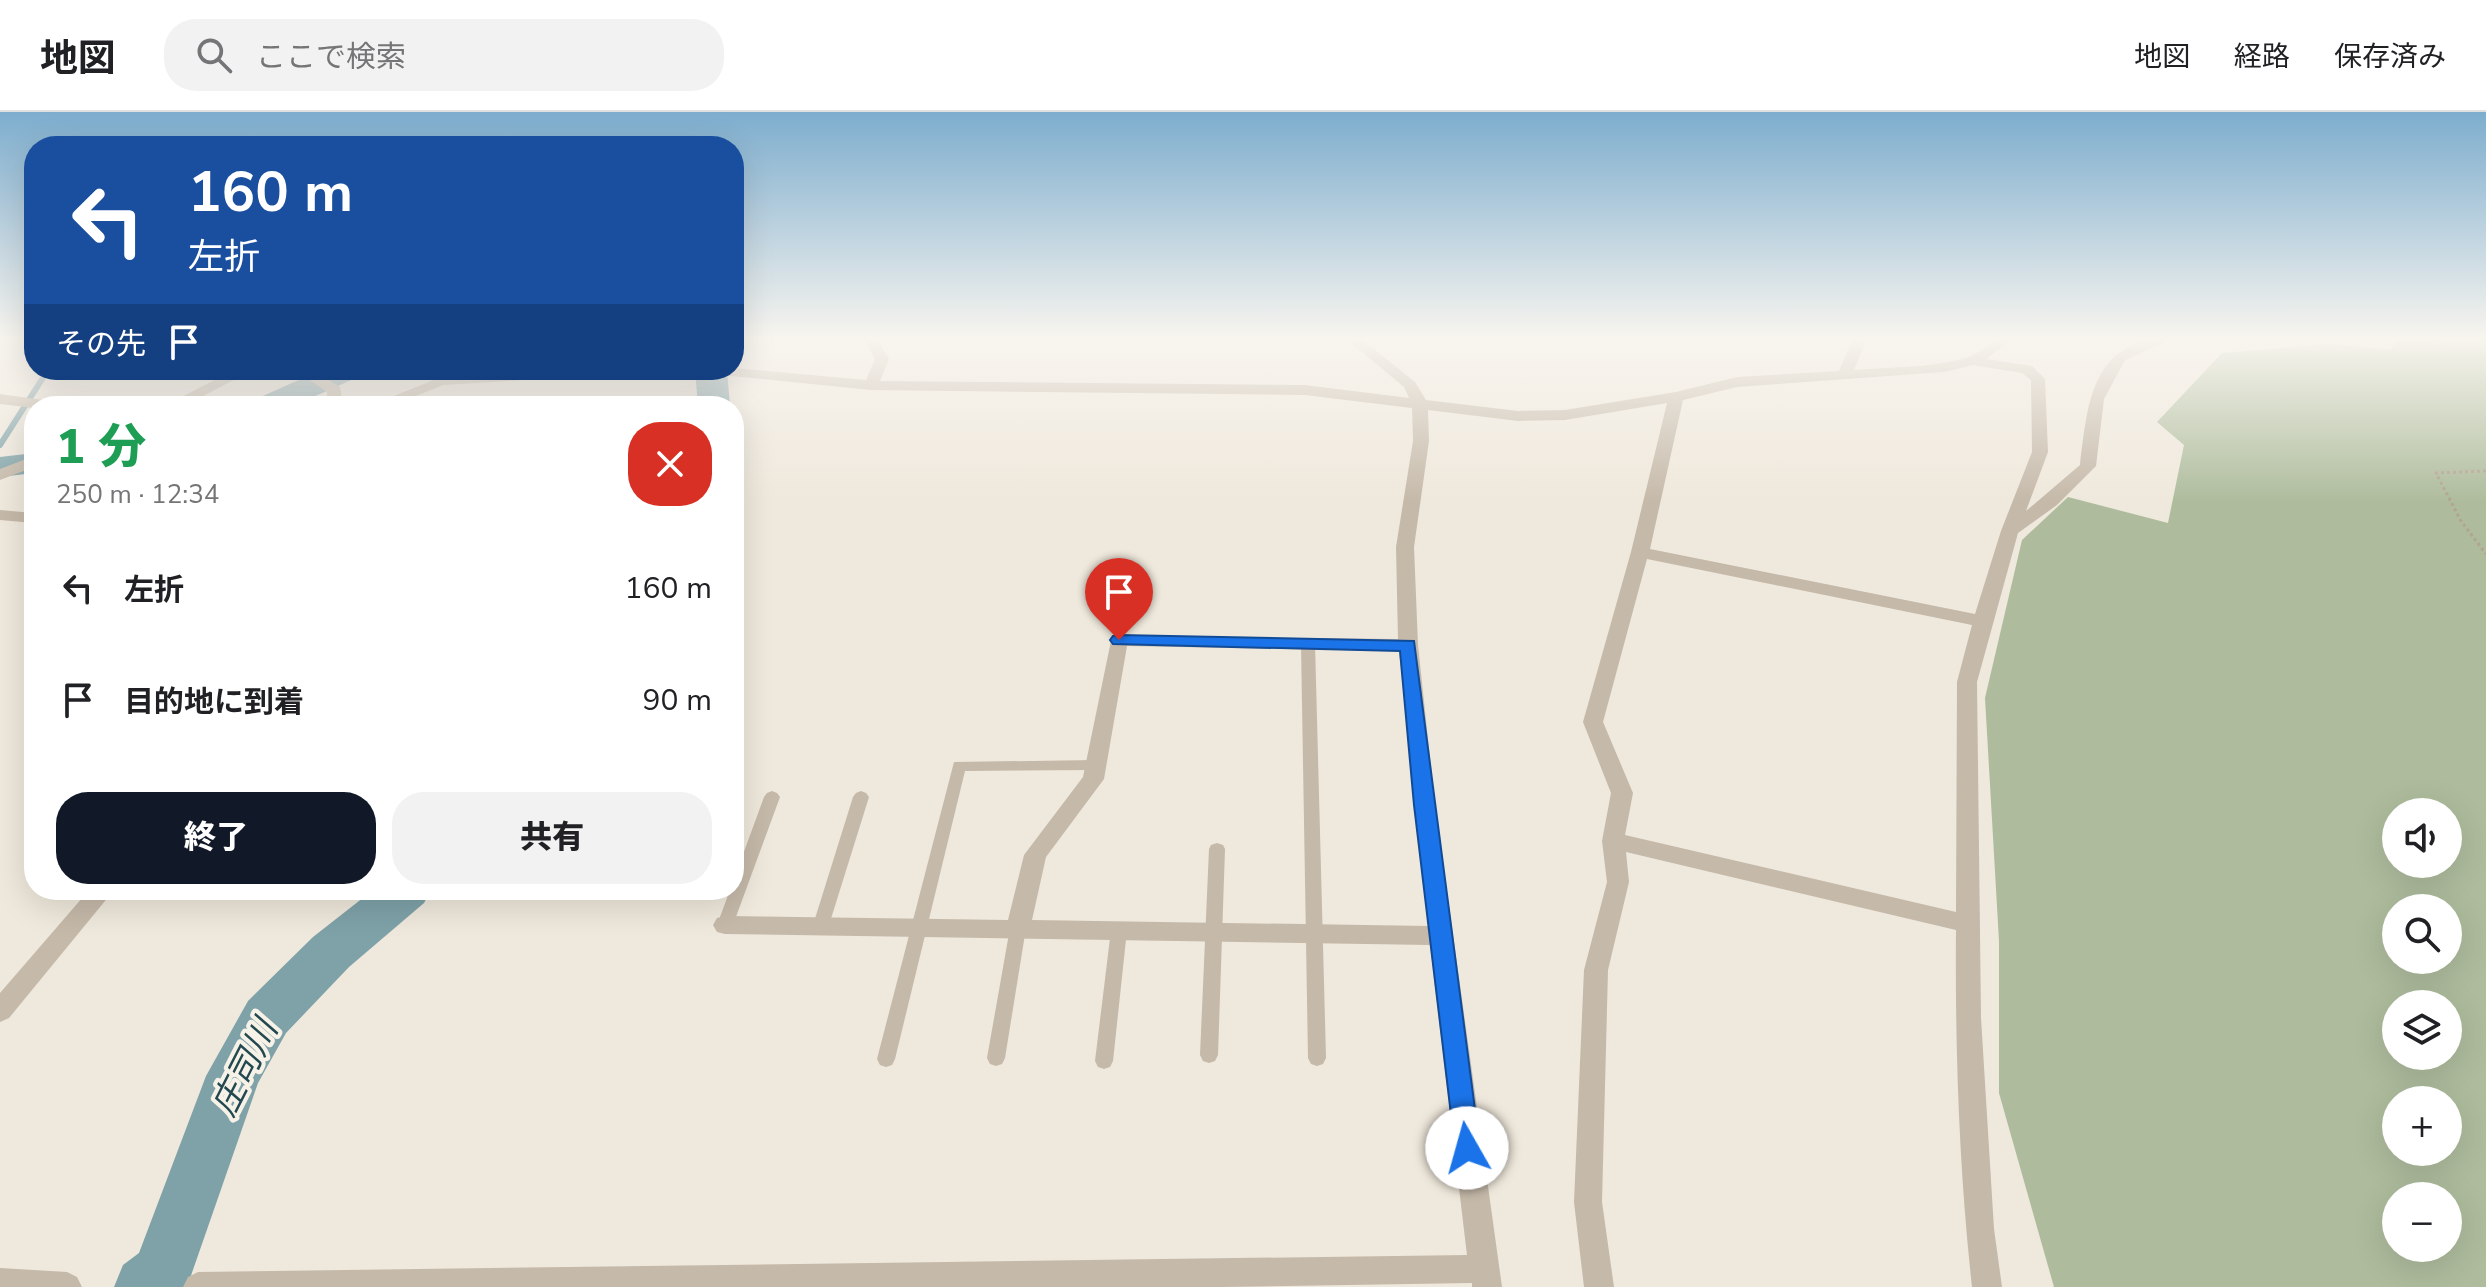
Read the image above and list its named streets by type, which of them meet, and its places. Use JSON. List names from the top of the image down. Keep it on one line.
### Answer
{"water":["庄司川"],"page":{"header":"地図","search":"ここで検索","nav":["地図","経路","保存済み"],"turn":["160 m","左折"],"then":"その先","heading":["1 分","250 m · 12:34"],"list":[{"name":"左折","value":"160 m"},{"name":"目的地に到着","value":"90 m"}],"buttons":["終了","共有"],"map_buttons":["+","−"]}}
